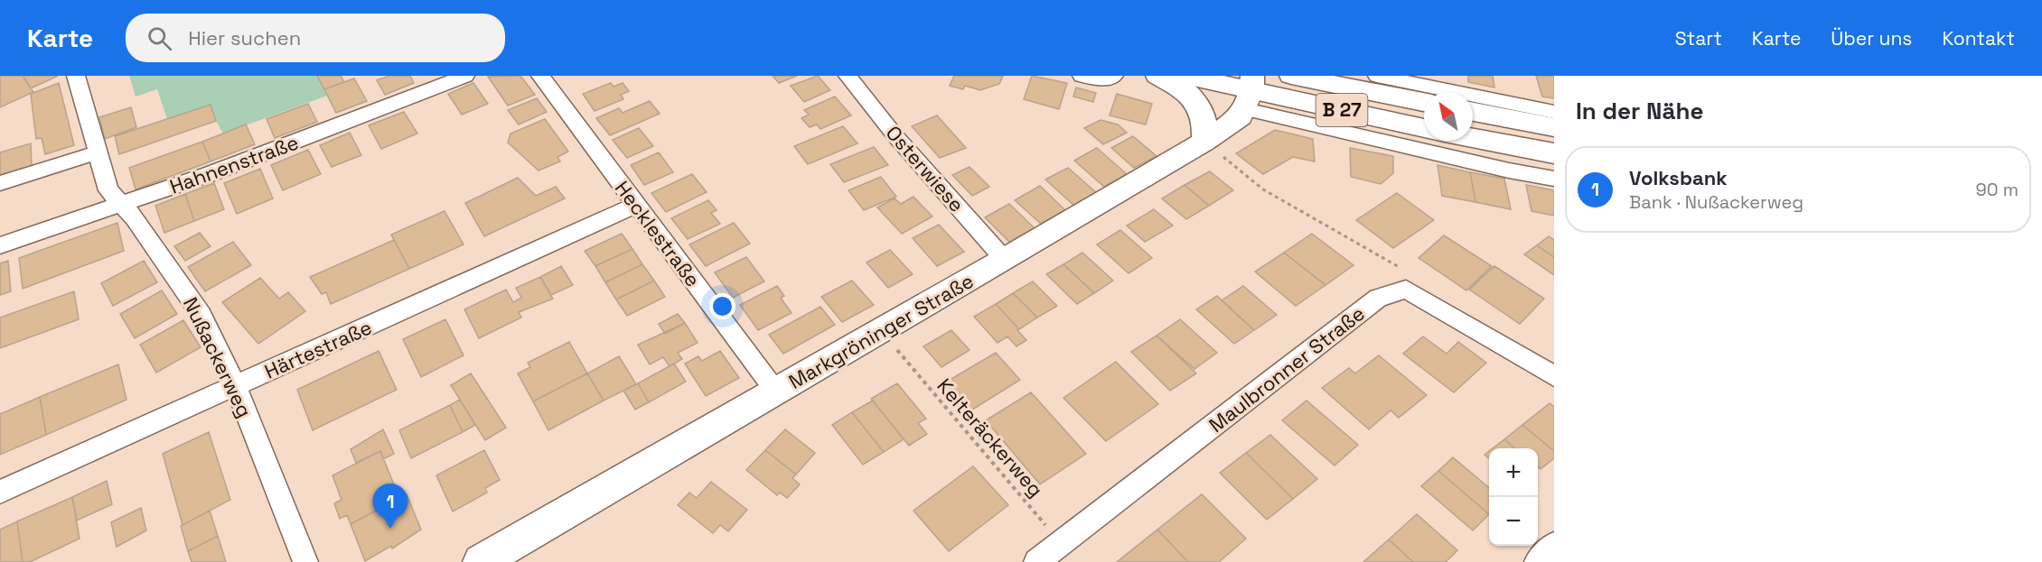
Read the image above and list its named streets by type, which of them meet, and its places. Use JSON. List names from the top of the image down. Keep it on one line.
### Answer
{"streets":{"main road":["B 27","Markgröninger Straße"],"street":["Hahnenstraße","Osterwiese","Hecklestraße","Härtestraße","Nußackerweg","Maulbronner Straße"],"path":["Kelteräckerweg"]},"crossings":[["B 27","Markgröninger Straße"],["Hahnenstraße","Nußackerweg"],["Osterwiese","Markgröninger Straße"],["Hecklestraße","Markgröninger Straße"],["Hecklestraße","Härtestraße"],["Markgröninger Straße","Kelteräckerweg"],["Härtestraße","Nußackerweg"],["Maulbronner Straße","Kelteräckerweg"]],"north":"top left","page":{"header":"Karte","search":"Hier suchen","nav":["Start","Karte","Über uns","Kontakt"],"heading":"In der Nähe","list":[{"mark":"1","name":"Volksbank","note":"Bank · Nußackerweg","value":"90 m"}],"map_buttons":["+","−"],"pins":"1"}}
